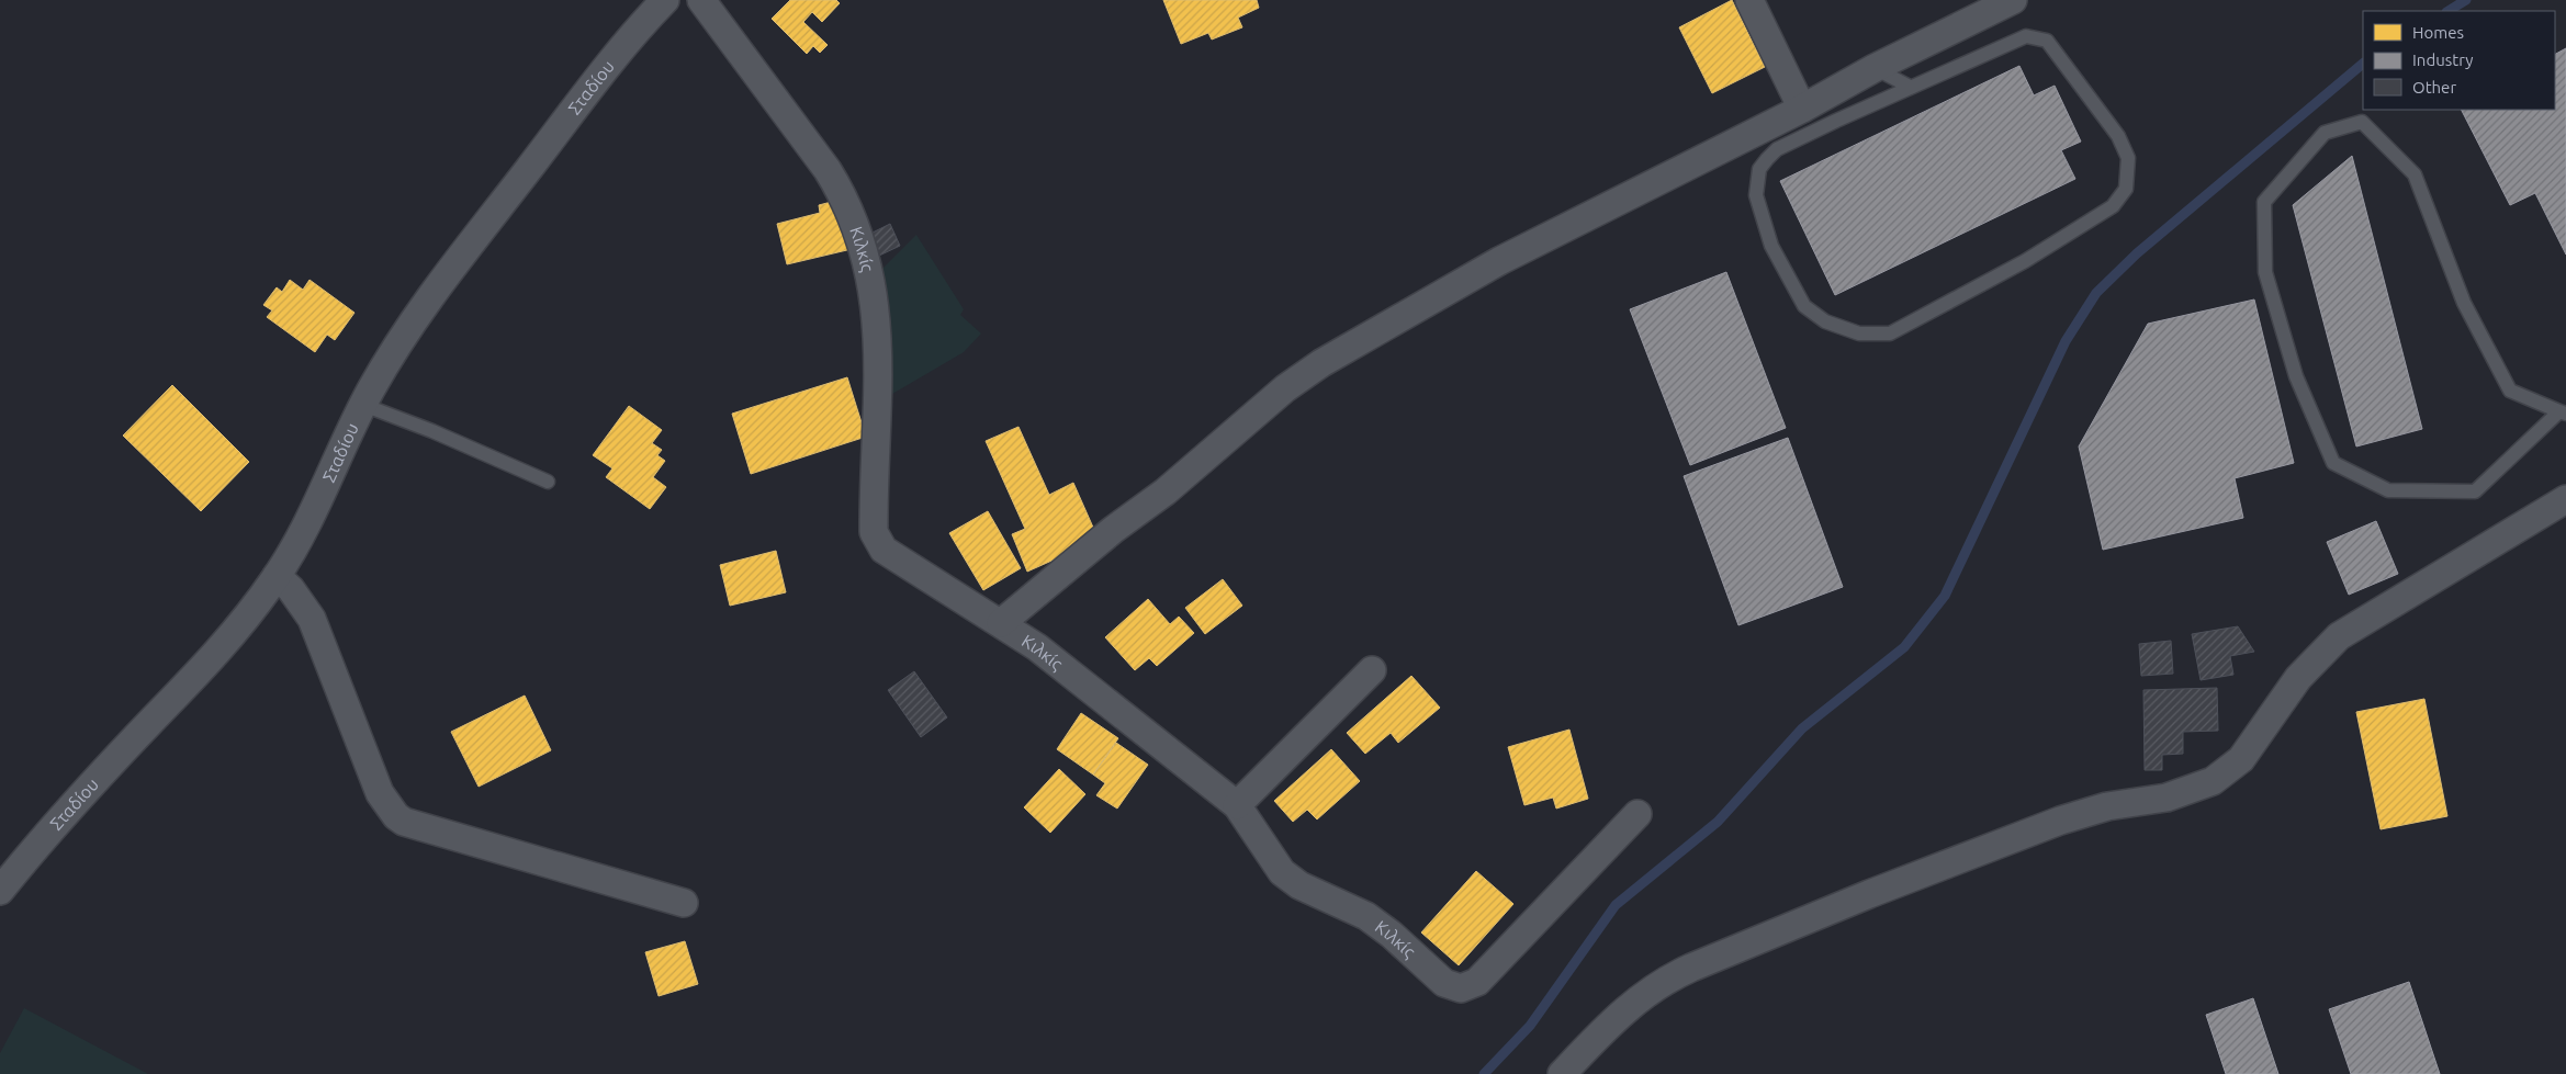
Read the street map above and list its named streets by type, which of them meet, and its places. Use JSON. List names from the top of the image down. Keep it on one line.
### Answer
{"streets":{"street":["Σταδίου","Κιλκίς"]},"legend":["Homes","Industry","Other"]}
